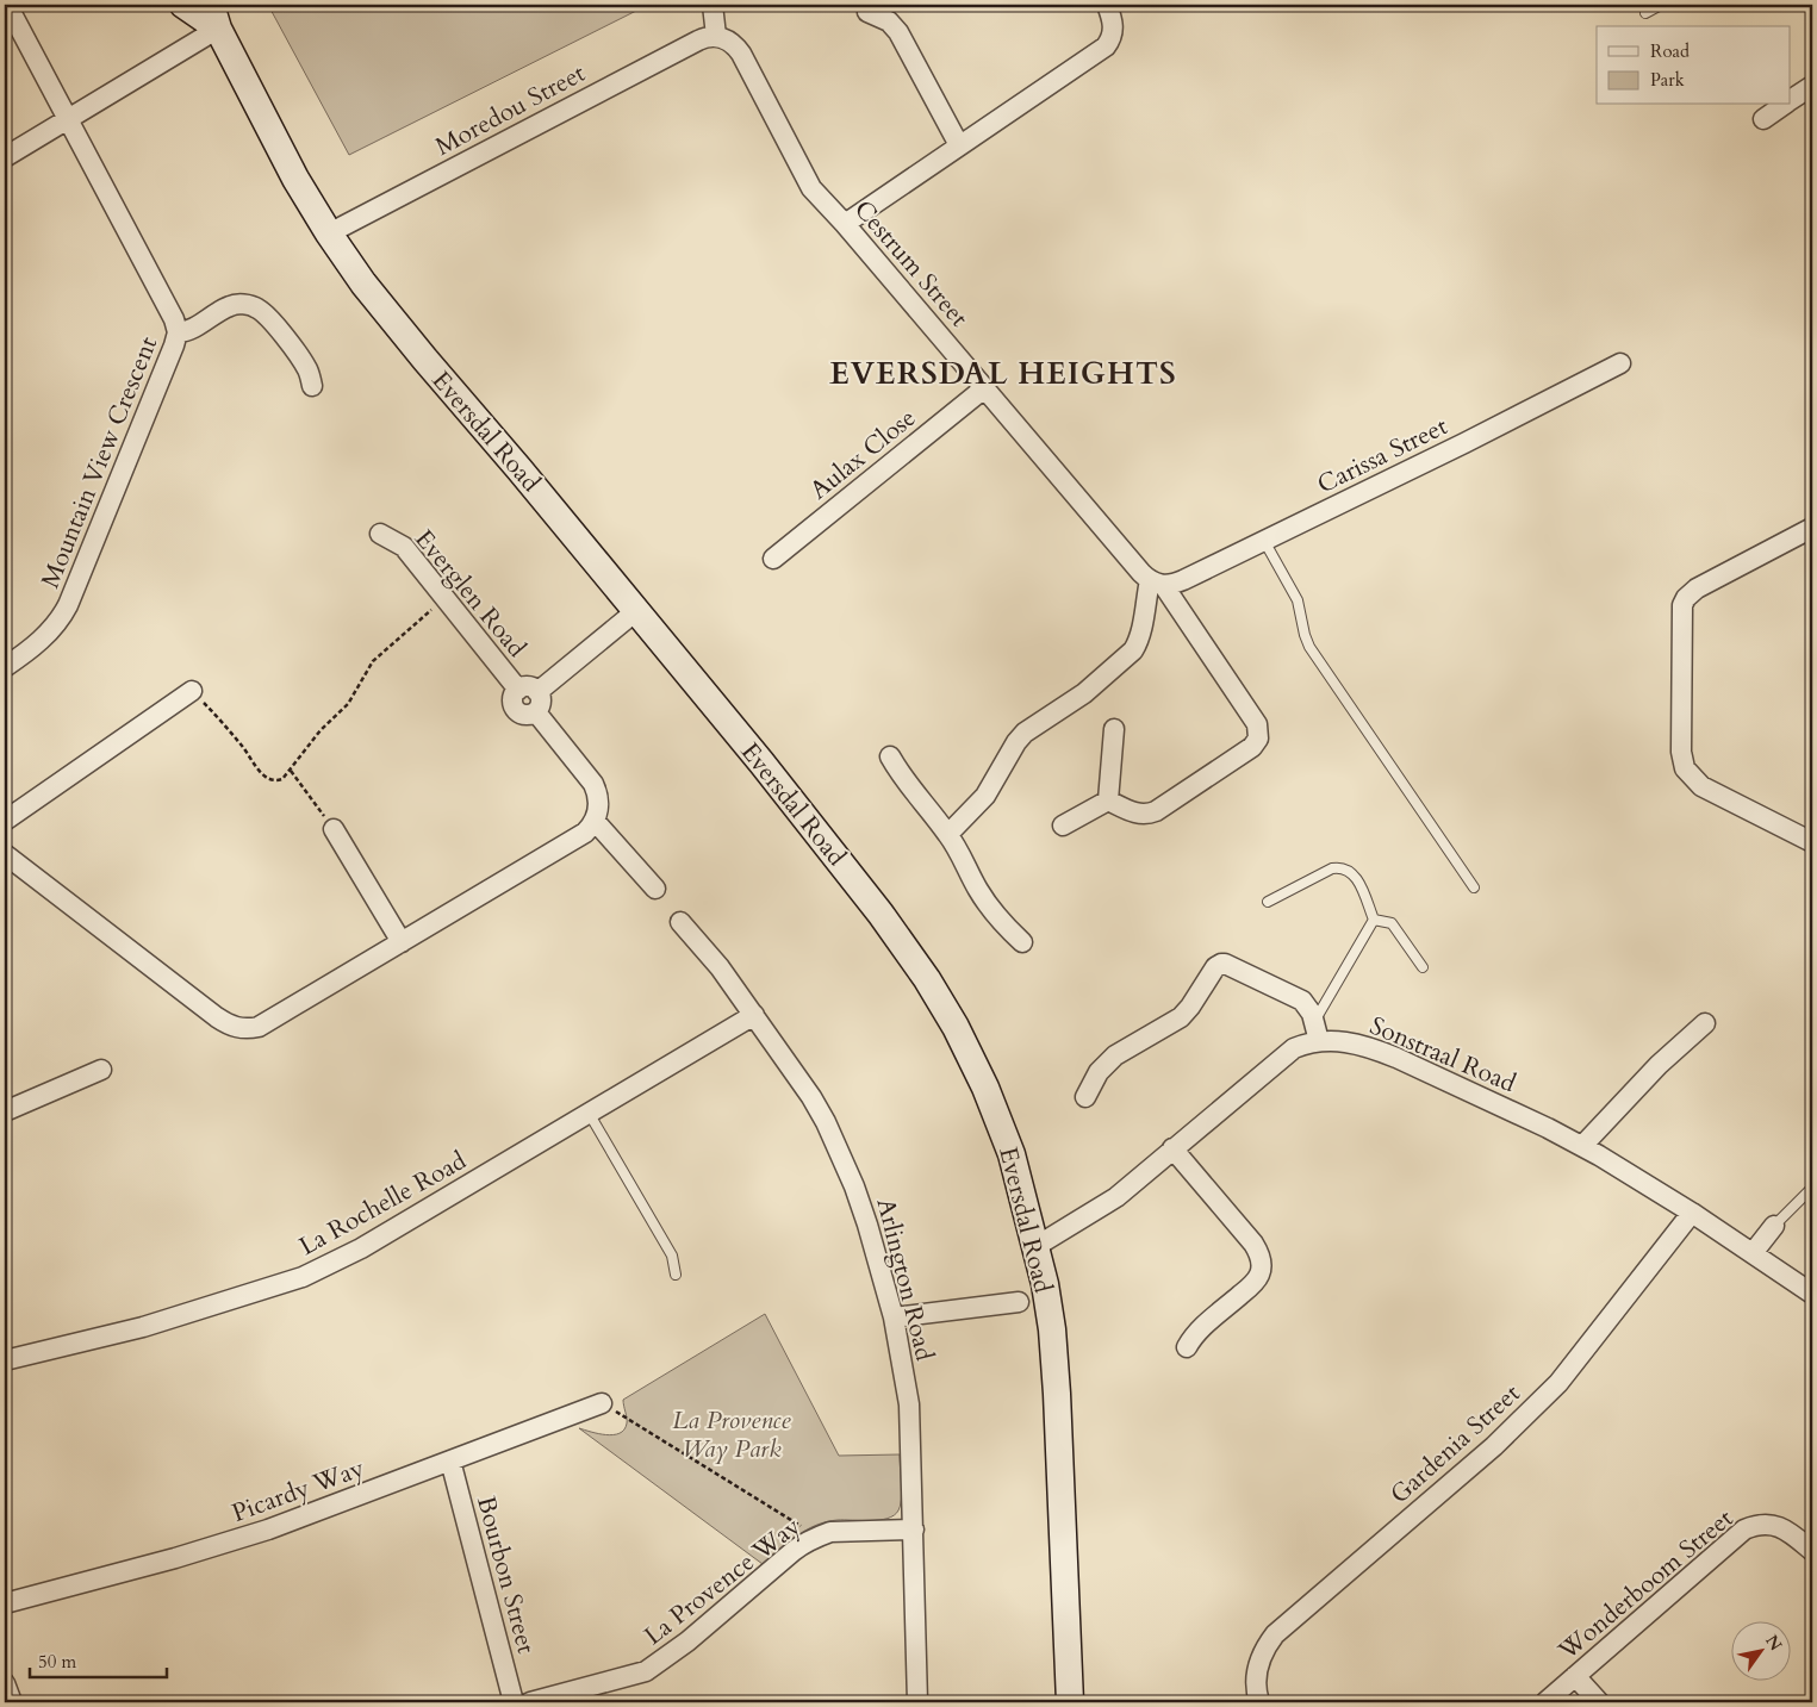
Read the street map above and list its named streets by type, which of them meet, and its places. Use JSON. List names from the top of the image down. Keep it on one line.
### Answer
{"streets":{"street":["Moredou Street","Cestrum Street","Eversdal Road","Aulax Close","Carissa Street","Mountain View Crescent","Everglen Road","Sonstraal Road","La Rochelle Road","Arlington Road","Gardenia Street","Picardy Way","Bourbon Street","La Provence Way","Wonderboom Street"]},"crossings":[["Moredou Street","Cestrum Street"],["Moredou Street","Eversdal Road"],["Cestrum Street","Aulax Close"],["Cestrum Street","Carissa Street"],["Eversdal Road","Sonstraal Road"],["Sonstraal Road","Gardenia Street"],["La Rochelle Road","Arlington Road"],["Arlington Road","La Provence Way"],["Picardy Way","Bourbon Street"]],"districts":["EVERSDAL HEIGHTS"],"parks":["La Provence Way Park"],"legend":["Road","Park"],"scale_bar":"50 m","north":"top right"}
